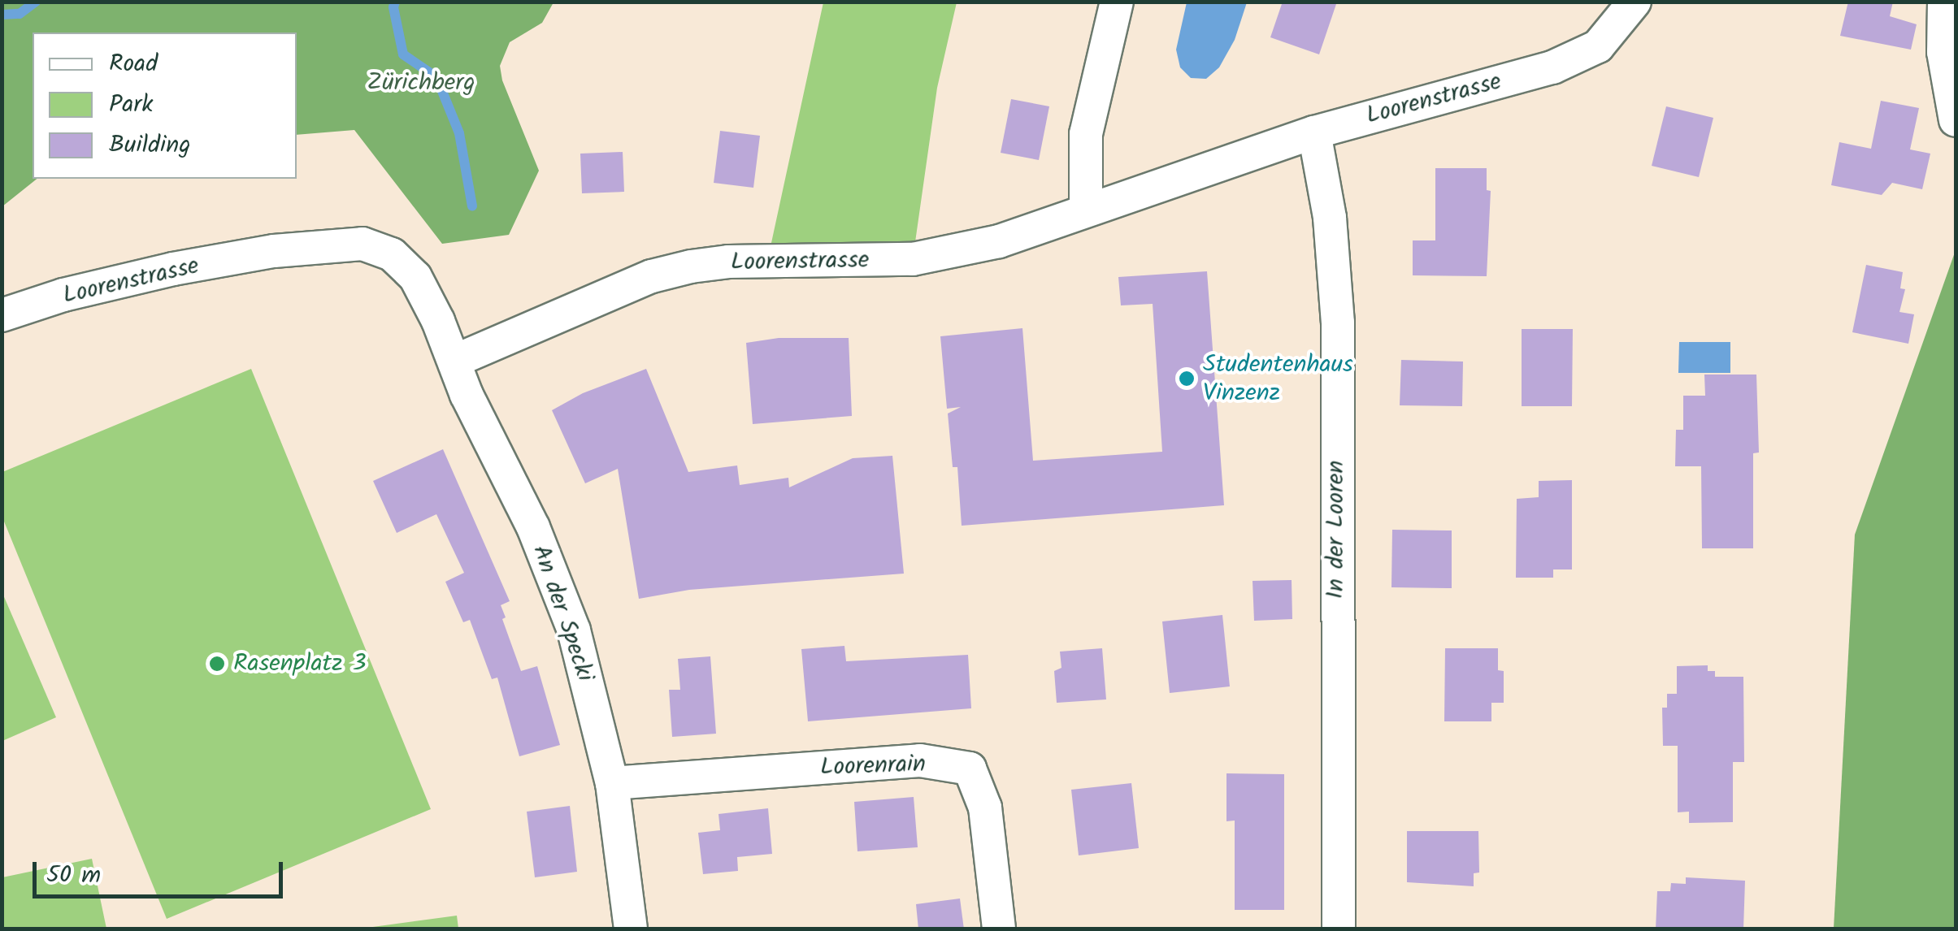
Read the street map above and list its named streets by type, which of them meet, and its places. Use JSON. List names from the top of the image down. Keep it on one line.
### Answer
{"streets":{"street":["Loorenstrasse","In der Looren","An der Specki","Loorenrain"]},"crossings":[["Loorenstrasse","In der Looren"],["Loorenstrasse","An der Specki"],["An der Specki","Loorenrain"]],"parks":["Zürichberg"],"places":["Studentenhaus Vinzenz","Rasenplatz 3"],"legend":["Road","Park","Building"],"scale_bar":"50 m"}
